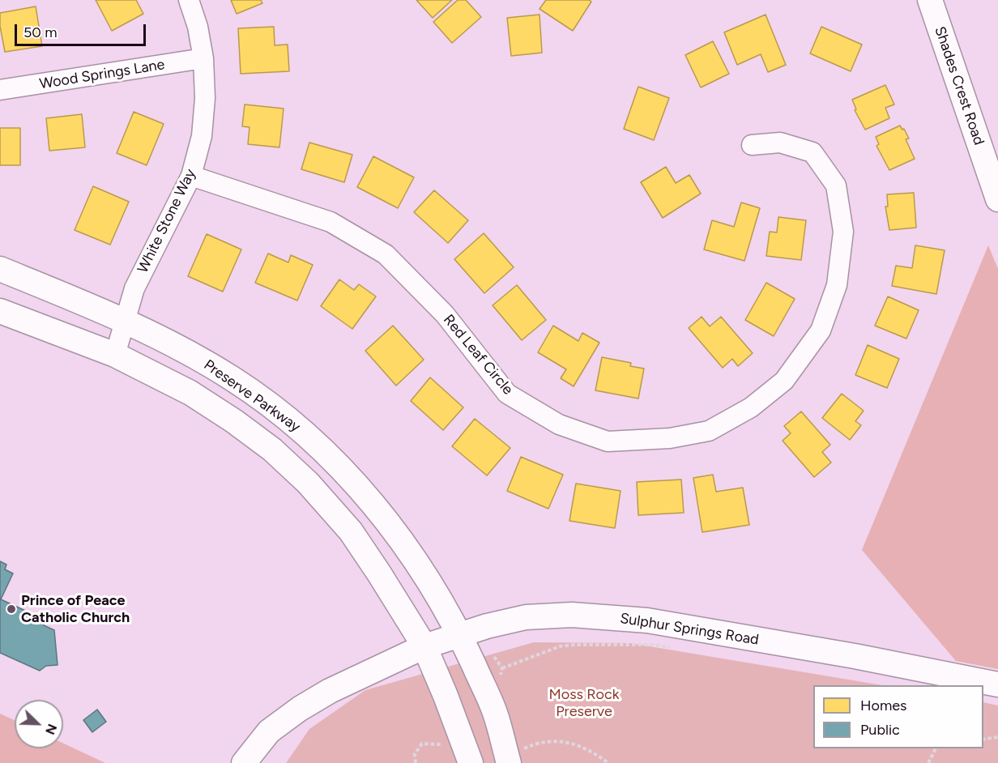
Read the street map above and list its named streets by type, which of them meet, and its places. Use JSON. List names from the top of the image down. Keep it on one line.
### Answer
{"streets":{"street":["Wood Springs Lane","Shades Crest Road","White Stone Way","Red Leaf Circle","Preserve Parkway","Sulphur Springs Road"]},"crossings":[["Wood Springs Lane","White Stone Way"],["White Stone Way","Red Leaf Circle"],["White Stone Way","Preserve Parkway"],["Preserve Parkway","Sulphur Springs Road"]],"parks":["Moss Rock Preserve"],"places":["Prince of Peace Catholic Church"],"legend":["Homes","Public"],"scale_bar":"50 m","north":"bottom right"}
